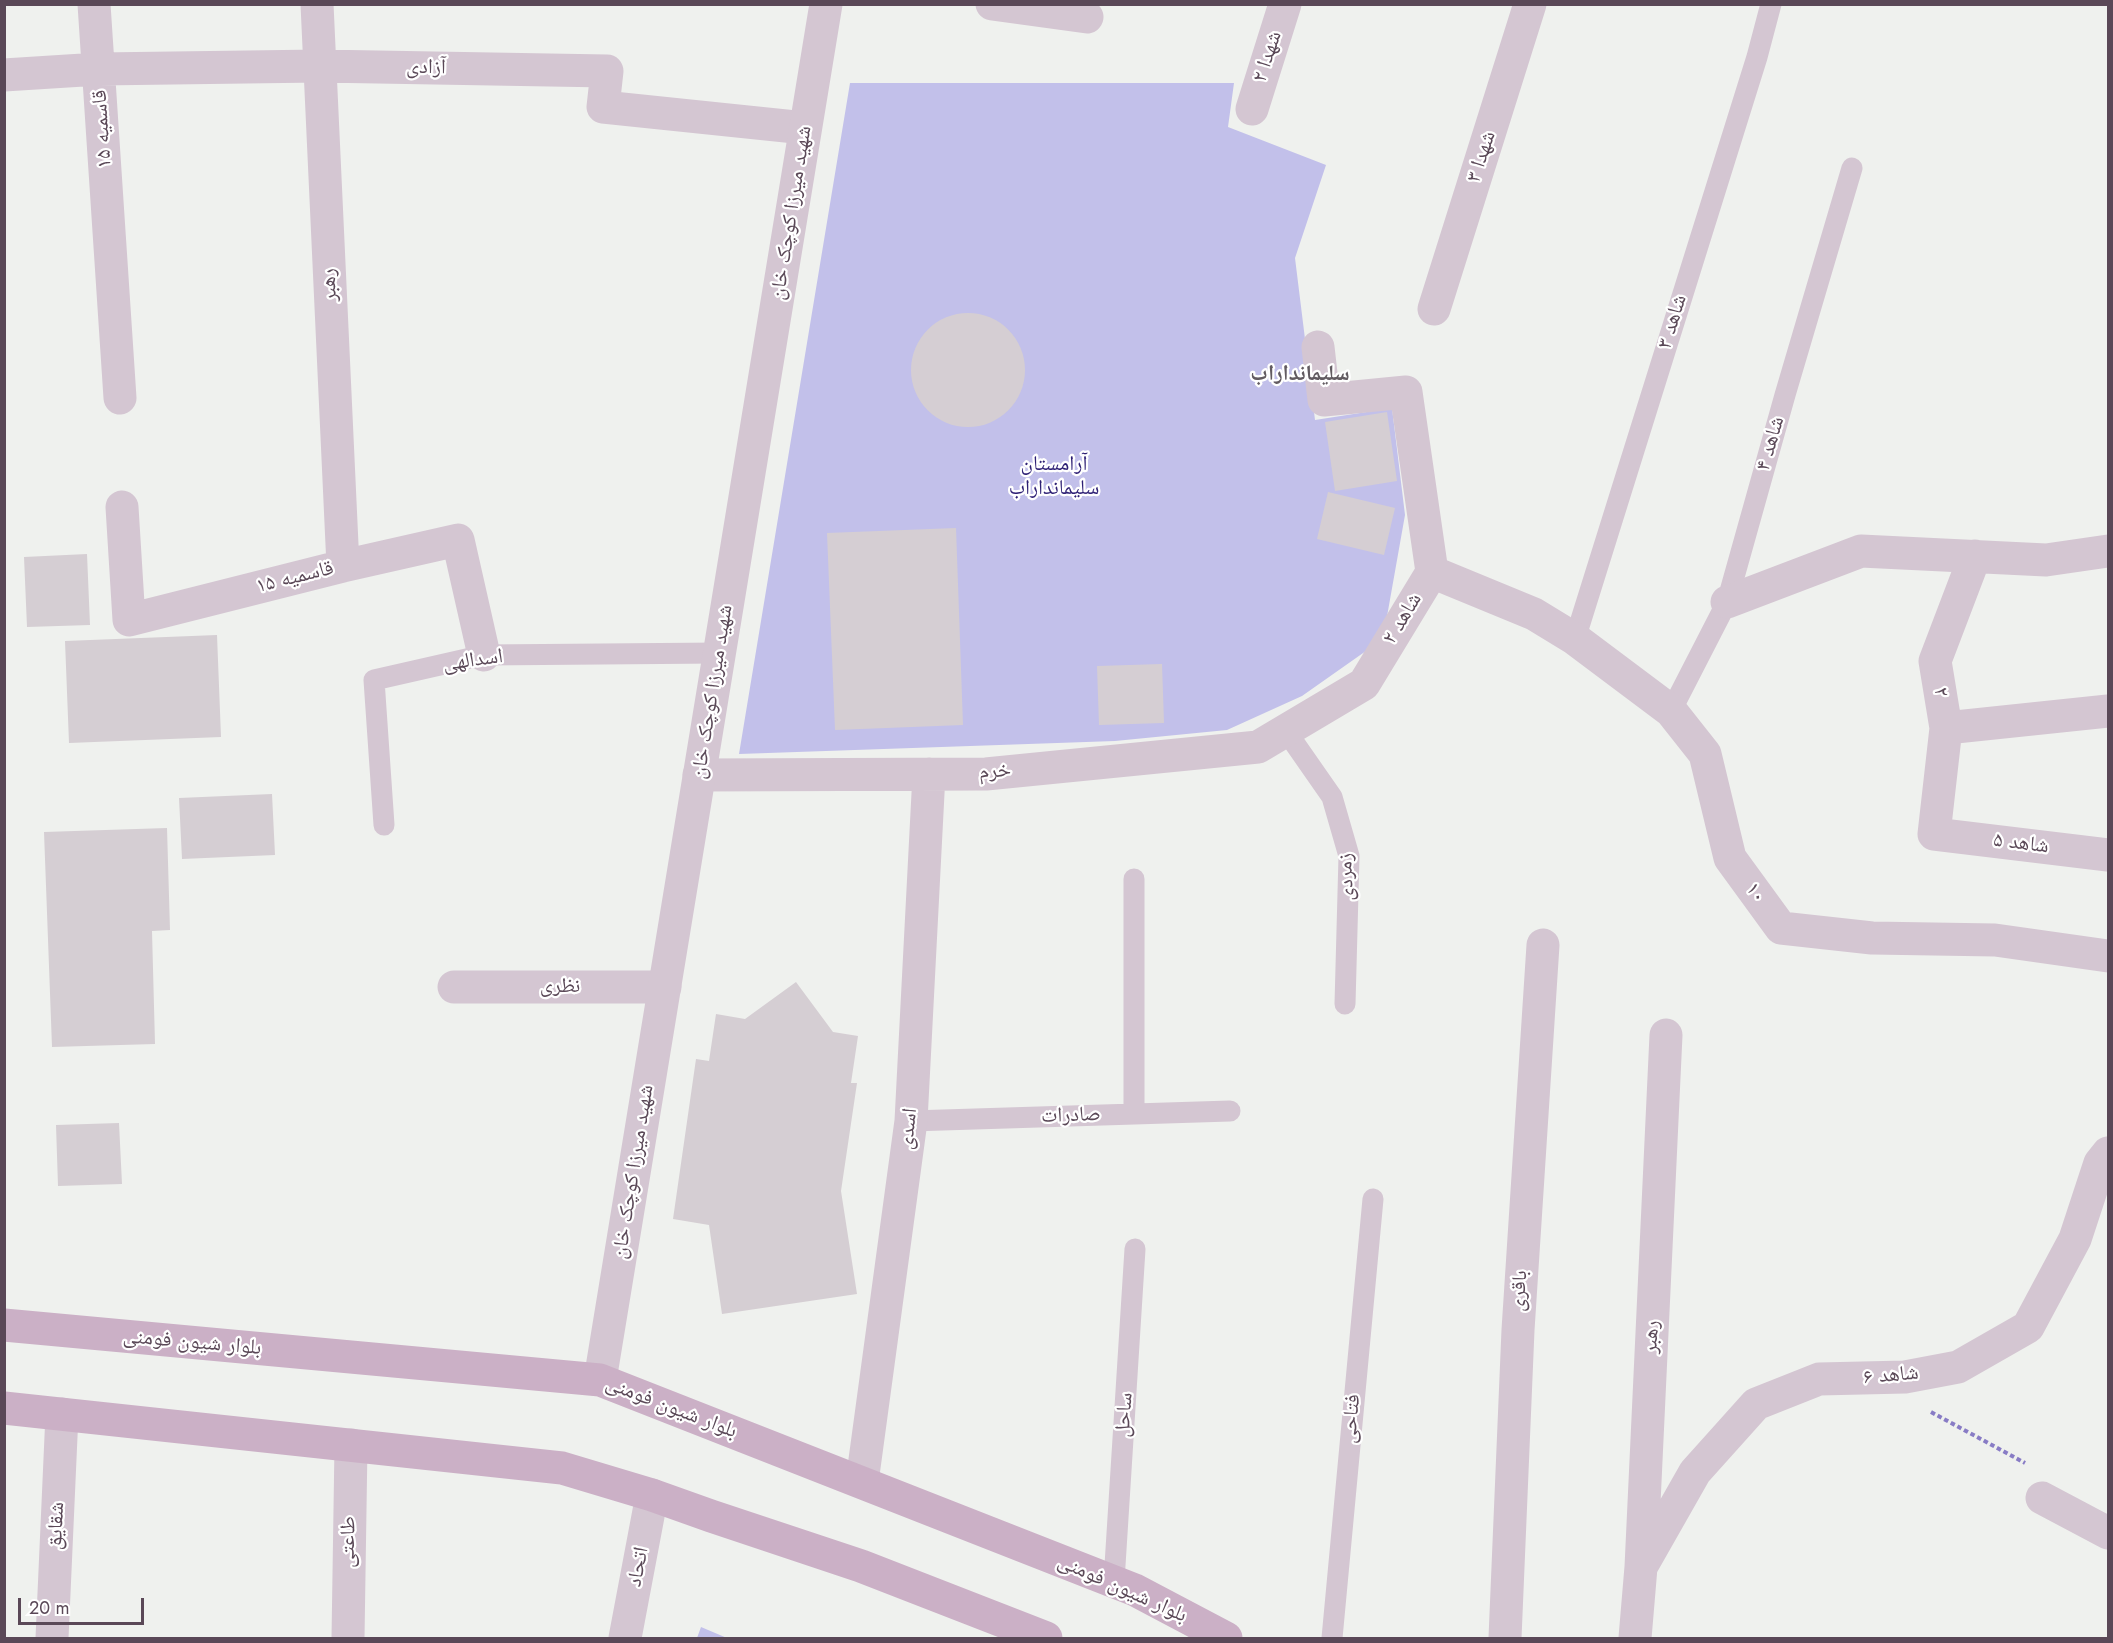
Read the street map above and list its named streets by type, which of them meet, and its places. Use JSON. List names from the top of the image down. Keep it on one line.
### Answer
{"streets":{"main road":["بلوار شیون فومنی"],"street":["شهدا ۲","آزادی","قاسمیه ۱۵","شهدا ۳","شهید میرزا کوچک خان","رهبر","شاهد ۲","۲","خرم","شاهد ۵","۱۰","نظری","اسدی","باقری","شاهد ۶","شقایق","طاعتی","اتحاد"],"lane":["شاهد ۳","شاهد ۴","اسدالهی","زمردی","صادرات","ساحل","فتاحی"]},"crossings":[["آزادی","قاسمیه ۱۵"],["آزادی","شهید میرزا کوچک خان"],["آزادی","رهبر"],["قاسمیه ۱۵","رهبر"],["قاسمیه ۱۵","اسدالهی"],["شهید میرزا کوچک خان","اسدالهی"],["شهید میرزا کوچک خان","خرم"],["شهید میرزا کوچک خان","نظری"],["شهید میرزا کوچک خان","بلوار شیون فومنی"],["رهبر","شاهد ۶"],["شاهد ۳","۱۰"],["شاهد ۴","۱۰"],["شاهد ۲","خرم"],["شاهد ۲","زمردی"],["شاهد ۲","۱۰"],["۲","شاهد ۵"],["خرم","زمردی"],["خرم","اسدی"],["صادرات","اسدی"],["اسدی","بلوار شیون فومنی"],["بلوار شیون فومنی","ساحل"]],"districts":["سلیمانداراب"],"parks":["آرامستان سلیمانداراب"],"scale_bar":"20 m"}
